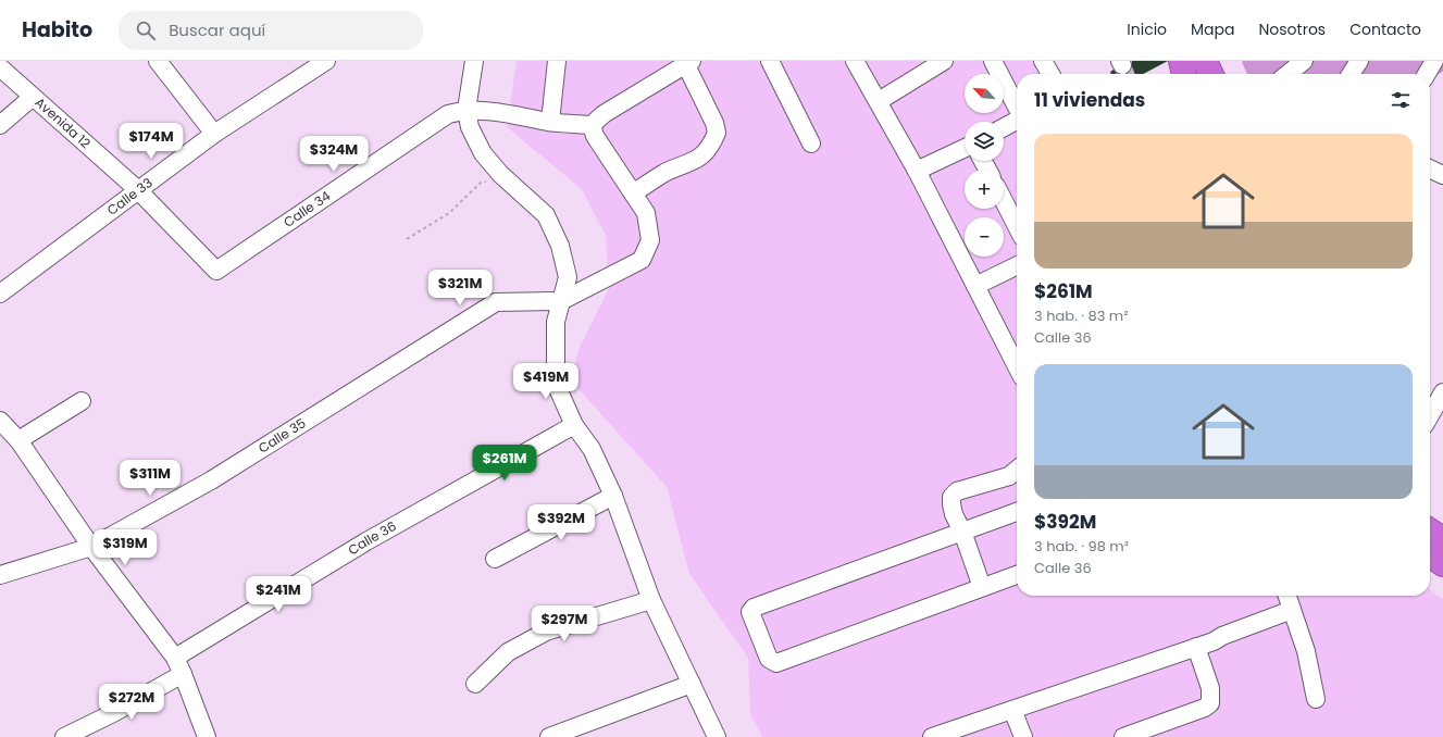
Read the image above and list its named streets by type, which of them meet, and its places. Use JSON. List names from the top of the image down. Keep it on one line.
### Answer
{"streets":{"street":["Avenida 12","Calle 33","Calle 34","Calle 35","Calle 36"]},"crossings":[["Avenida 12","Calle 33"],["Avenida 12","Calle 34"]],"north":"top left","page":{"header":"Habito","search":"Buscar aquí","nav":["Inicio","Mapa","Nosotros","Contacto"],"map_buttons":["+","−"],"heading":"11 viviendas","price":["$174M","$324M","$321M","$419M","$261M","$311M","$392M","$319M","$241M","$297M","$272M"],"list":[{"name":"$261M","note":"3 hab. · 83 m² · Calle 36"},{"name":"$392M","note":"3 hab. · 98 m² · Calle 36"}]}}
